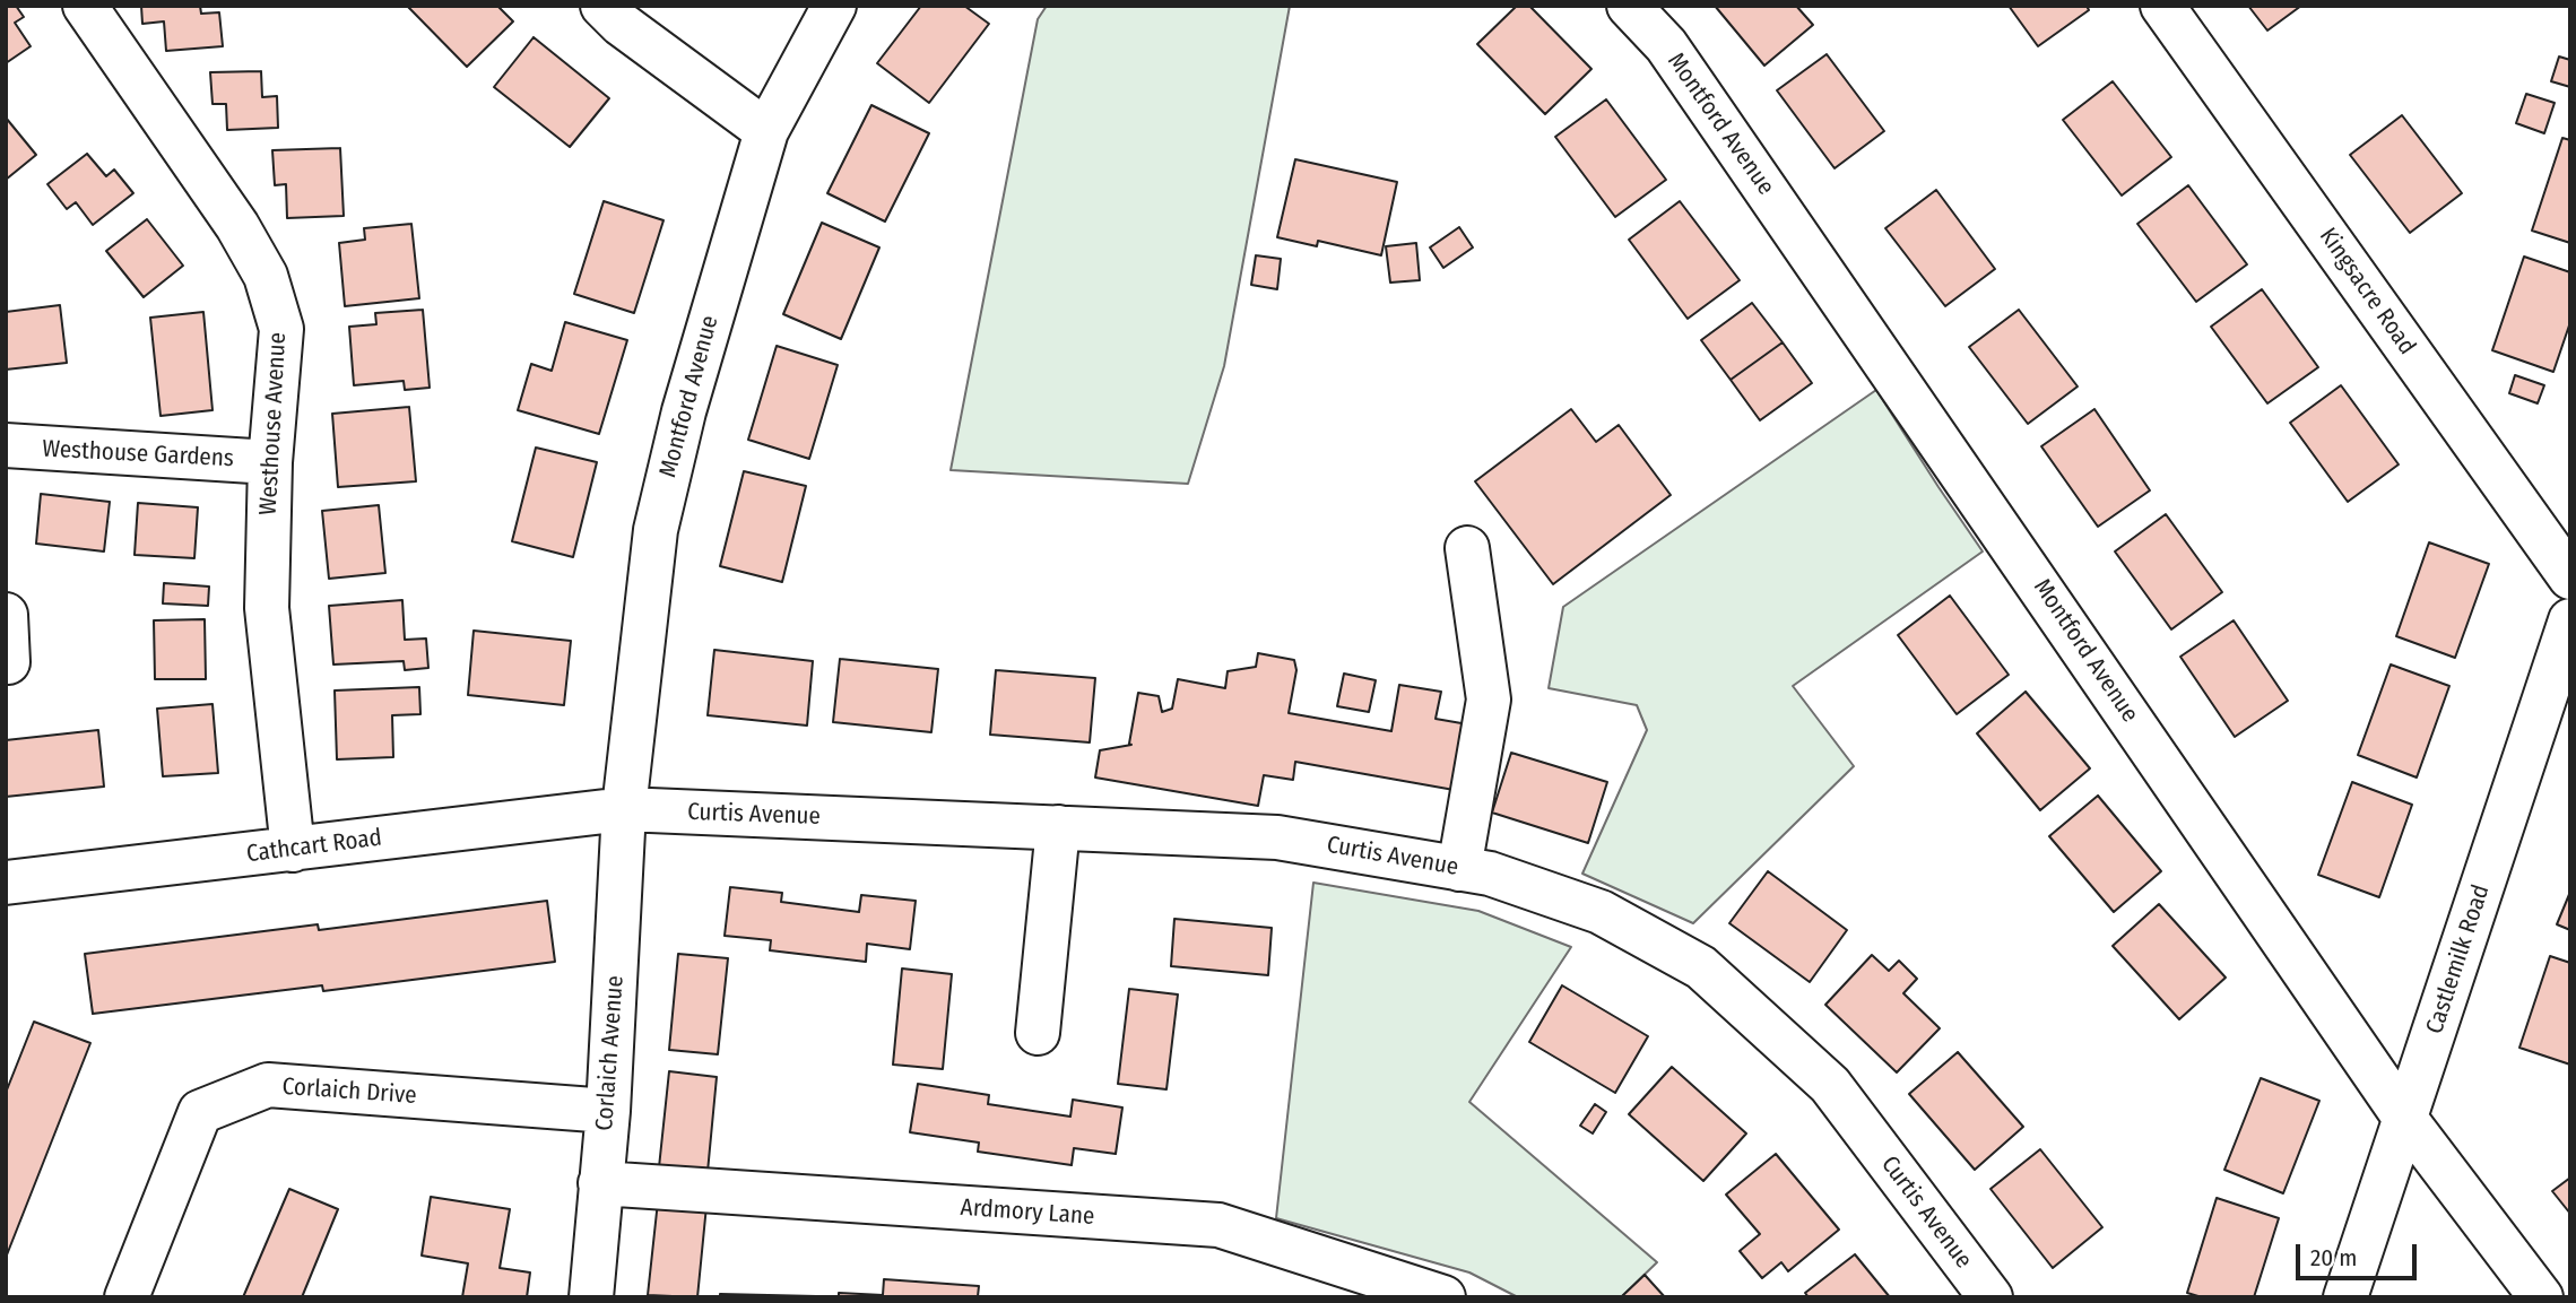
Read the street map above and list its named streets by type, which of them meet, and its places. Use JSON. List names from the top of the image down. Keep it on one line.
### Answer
{"streets":{"street":["Montford Avenue","Kingsacre Road","Westhouse Avenue","Westhouse Gardens","Curtis Avenue","Cathcart Road","Castlemilk Road","Corlaich Avenue","Corlaich Drive","Ardmory Lane"]},"crossings":[["Montford Avenue","Curtis Avenue"],["Montford Avenue","Cathcart Road"],["Montford Avenue","Castlemilk Road"],["Montford Avenue","Corlaich Avenue"],["Westhouse Avenue","Westhouse Gardens"],["Westhouse Avenue","Cathcart Road"],["Curtis Avenue","Cathcart Road"],["Curtis Avenue","Corlaich Avenue"],["Cathcart Road","Corlaich Avenue"],["Corlaich Avenue","Corlaich Drive"],["Corlaich Avenue","Ardmory Lane"]],"scale_bar":"20 m"}
